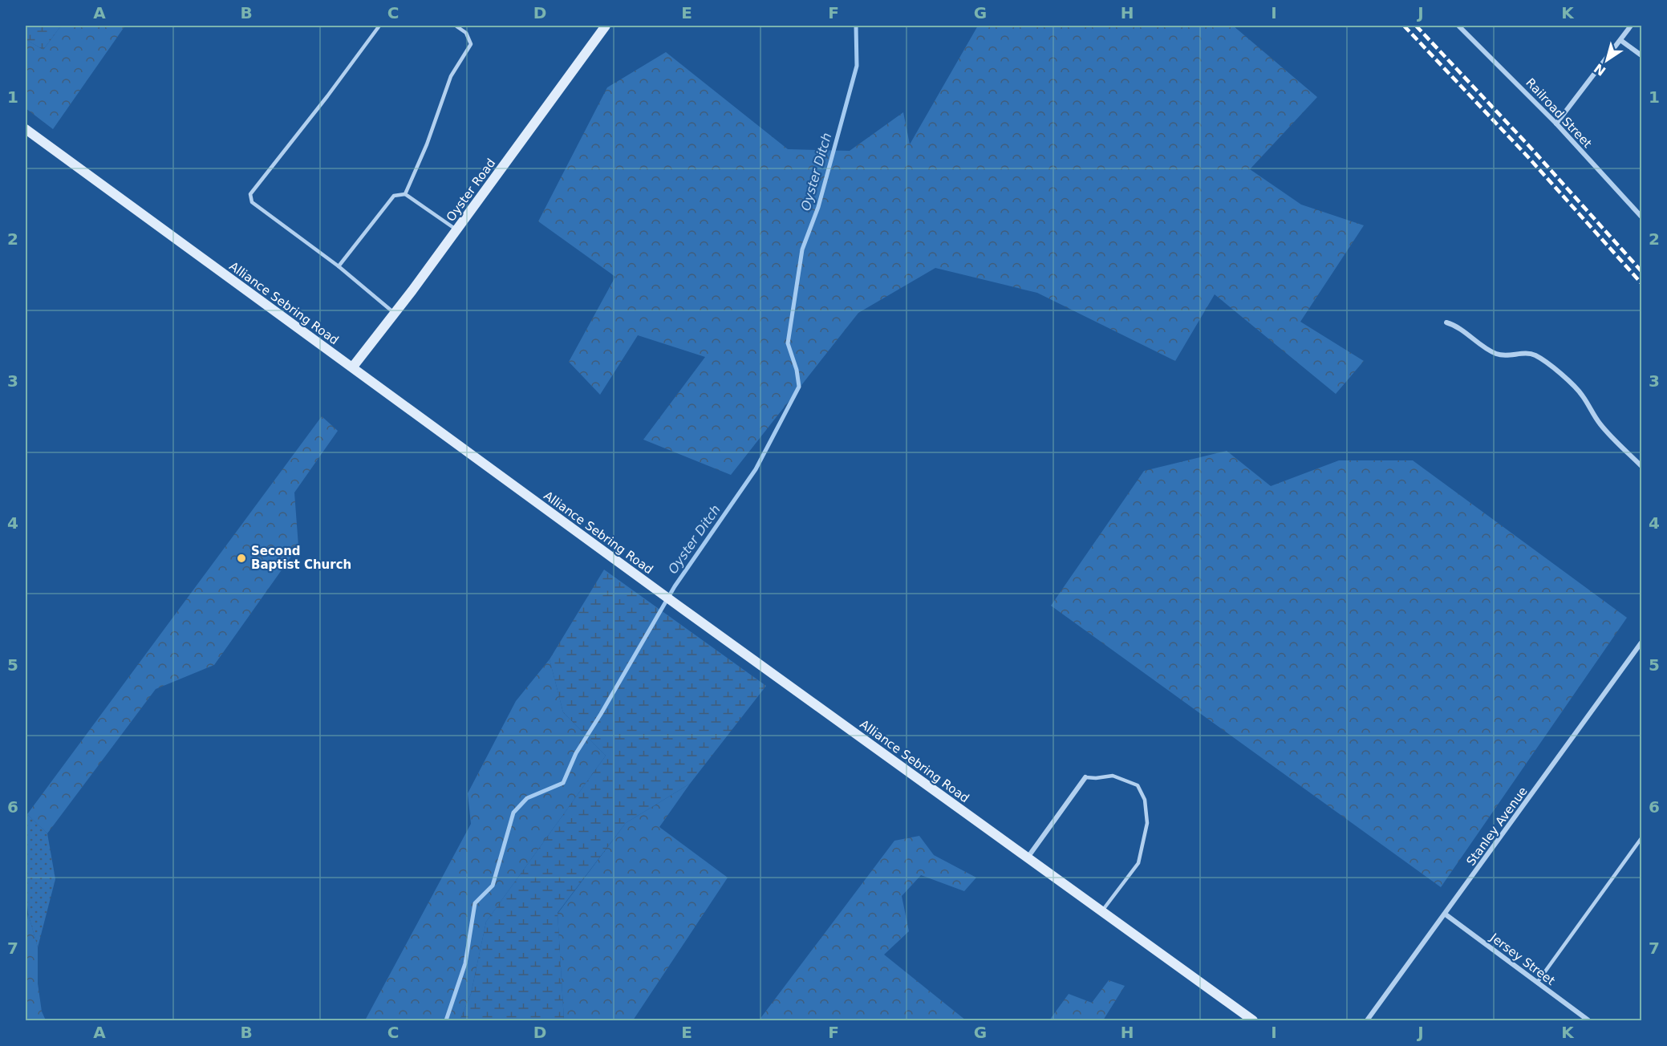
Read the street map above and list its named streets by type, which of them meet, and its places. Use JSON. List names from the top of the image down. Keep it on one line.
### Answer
{"streets":{"street":["Railroad Street","Oyster Road","Alliance Sebring Road","Stanley Avenue","Jersey Street"]},"crossings":[["Oyster Road","Alliance Sebring Road"],["Stanley Avenue","Jersey Street"]],"water":["Oyster Ditch"],"places":["Second Baptist Church"],"north":"bottom left","grid":{"columns":["A","B","C","D","E","F","G","H","I","J","K"],"rows":["1","2","3","4","5","6","7"]}}
